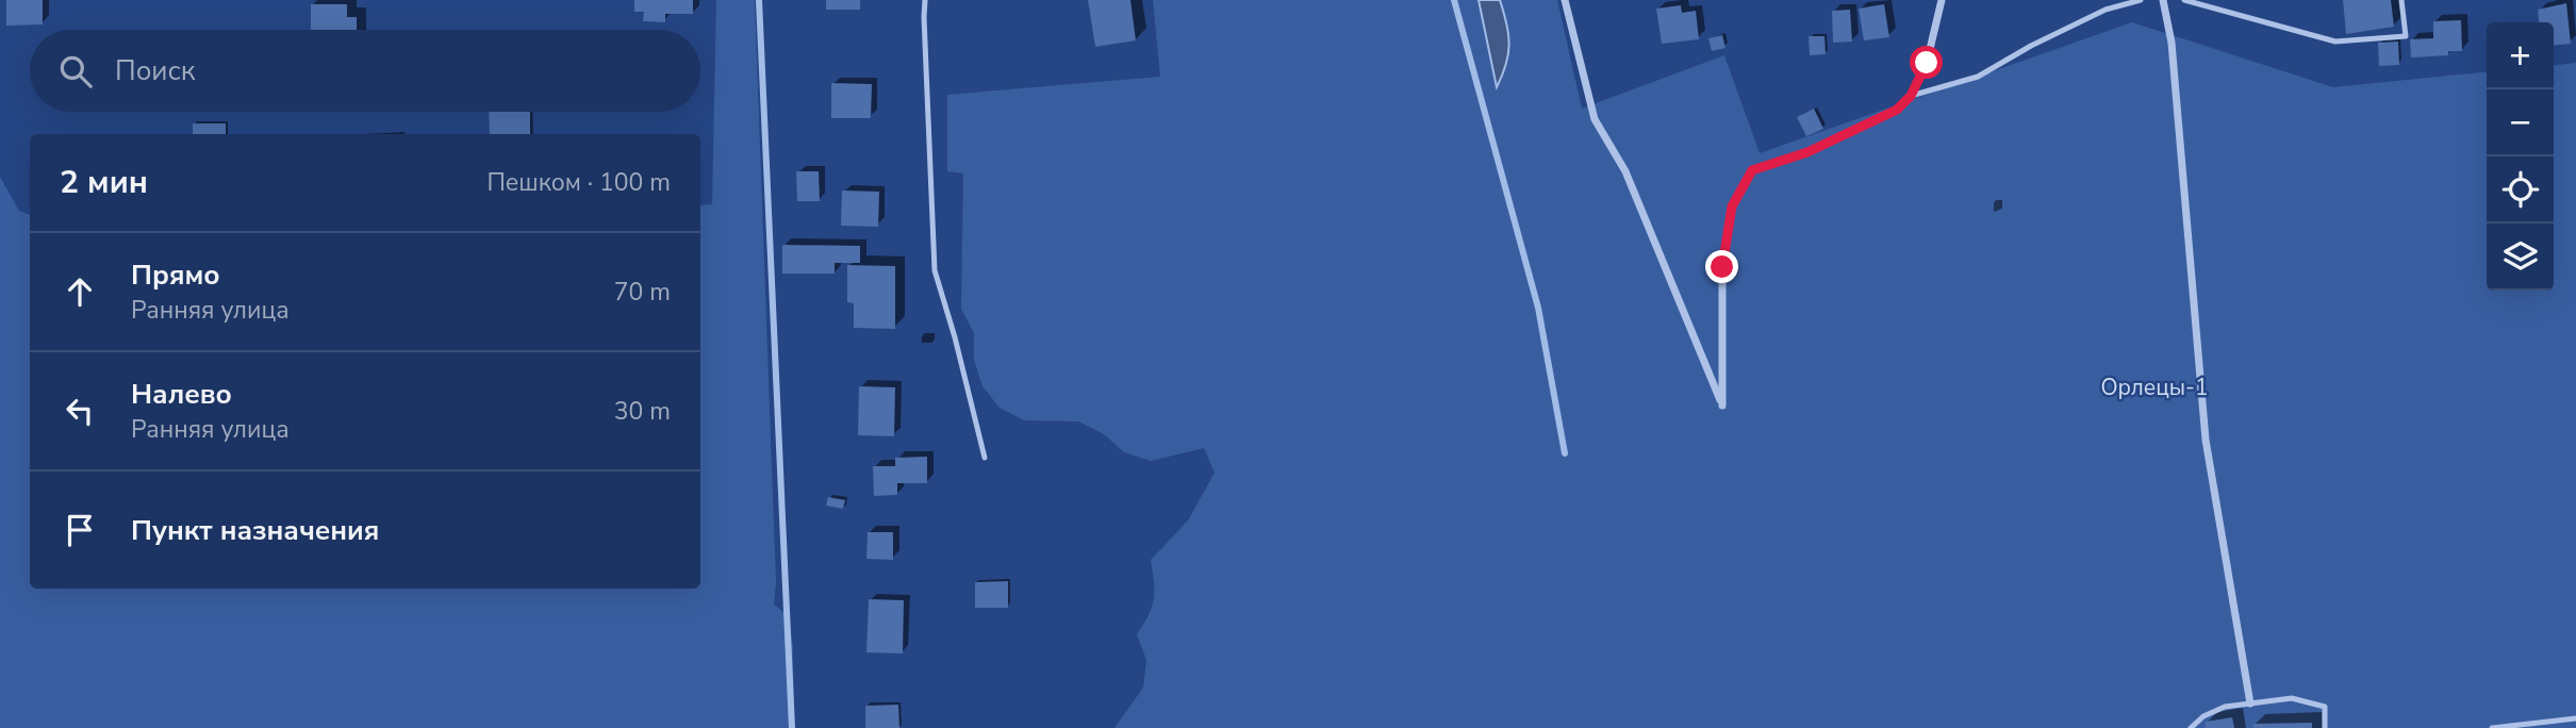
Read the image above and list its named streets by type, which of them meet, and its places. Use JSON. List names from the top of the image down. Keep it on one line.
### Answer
{"parks":["Орлецы-1"],"page":{"map_buttons":["+","−"],"search":"Поиск","heading":["2 мин","Пешком · 100 m"],"list":[["Прямо","Ранняя улица","70 m"],["Налево","Ранняя улица","30 m"],"Пункт назначения"]}}
